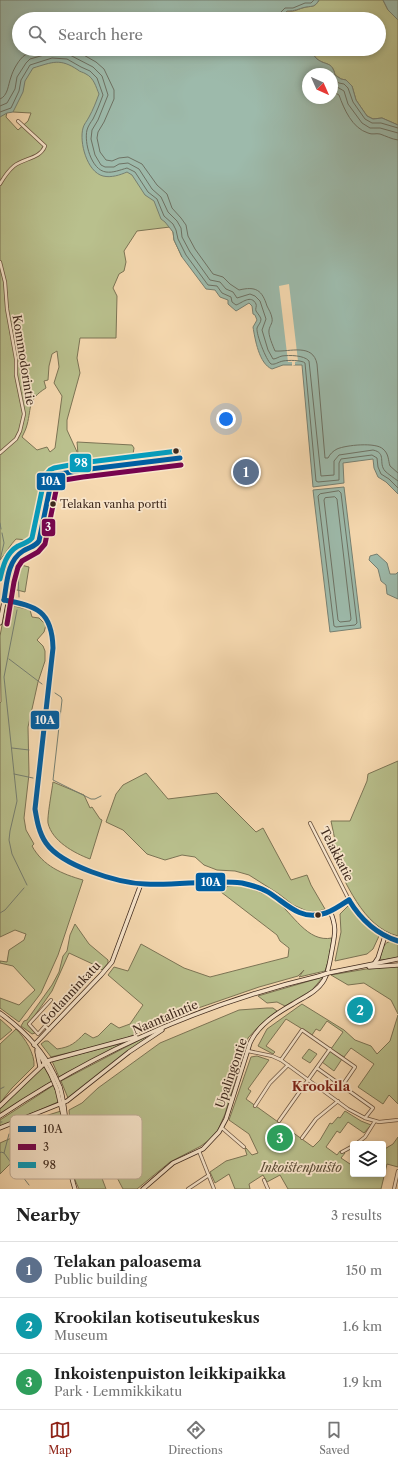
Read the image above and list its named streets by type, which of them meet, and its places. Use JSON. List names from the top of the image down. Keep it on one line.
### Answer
{"streets":{"street":["Kommodorintie","Telakkatie","Gotlanninkatu","Naantalintie","Upalingontie"]},"districts":["Krookila"],"parks":["Inkoistenpuisto"],"places":["Telakan vanha portti"],"lines":["transit line 98","transit line 10A","transit line 3"],"legend":["10A","3","98"],"north":"bottom right","page":{"search":"Search here","pins":["1","2","3"],"heading":["Nearby","3 results"],"list":[{"mark":"1","name":"Telakan paloasema","note":"Public building","value":"150 m"},{"mark":"2","name":"Krookilan kotiseutukeskus","note":"Museum","value":"1.6 km"},{"mark":"3","name":"Inkoistenpuiston leikkipaikka","note":"Park · Lemmikkikatu","value":"1.9 km"}],"nav":["Map","Directions","Saved"]}}
